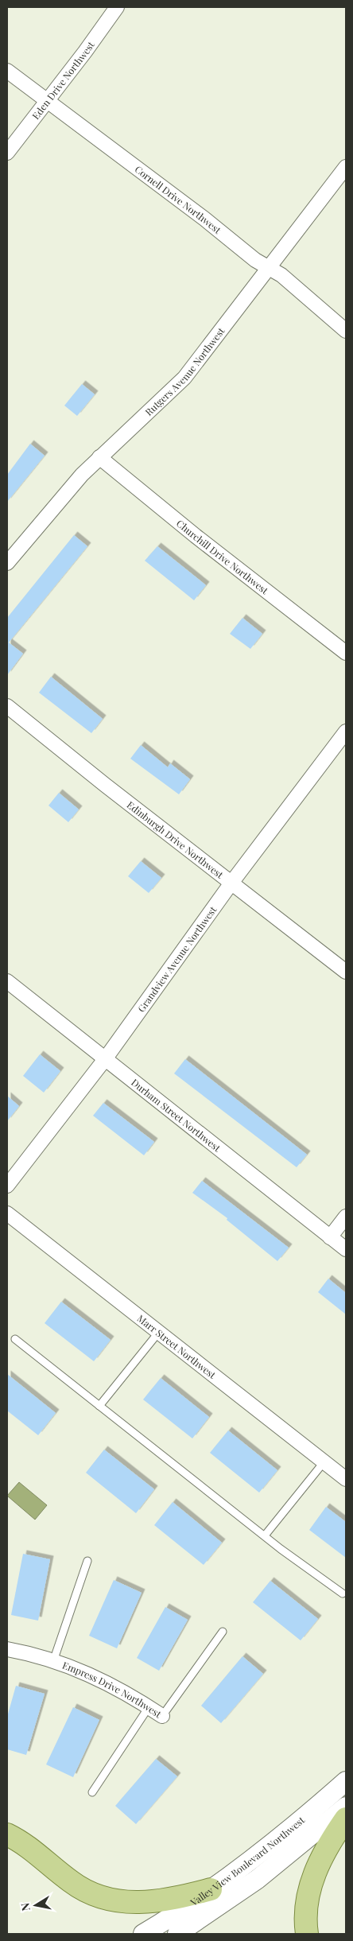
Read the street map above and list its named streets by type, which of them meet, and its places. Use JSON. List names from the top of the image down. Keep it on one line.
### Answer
{"streets":{"main road":["Valley View Boulevard Northwest"],"street":["Eden Drive Northwest","Cornell Drive Northwest","Rutgers Avenue Northwest","Churchill Drive Northwest","Edinburgh Drive Northwest","Grandview Avenue Northwest","Durham Street Northwest","Marr Street Northwest","Empress Drive Northwest"]},"crossings":[["Eden Drive Northwest","Cornell Drive Northwest"],["Cornell Drive Northwest","Rutgers Avenue Northwest"],["Rutgers Avenue Northwest","Churchill Drive Northwest"],["Edinburgh Drive Northwest","Grandview Avenue Northwest"],["Grandview Avenue Northwest","Durham Street Northwest"]],"north":"left"}
